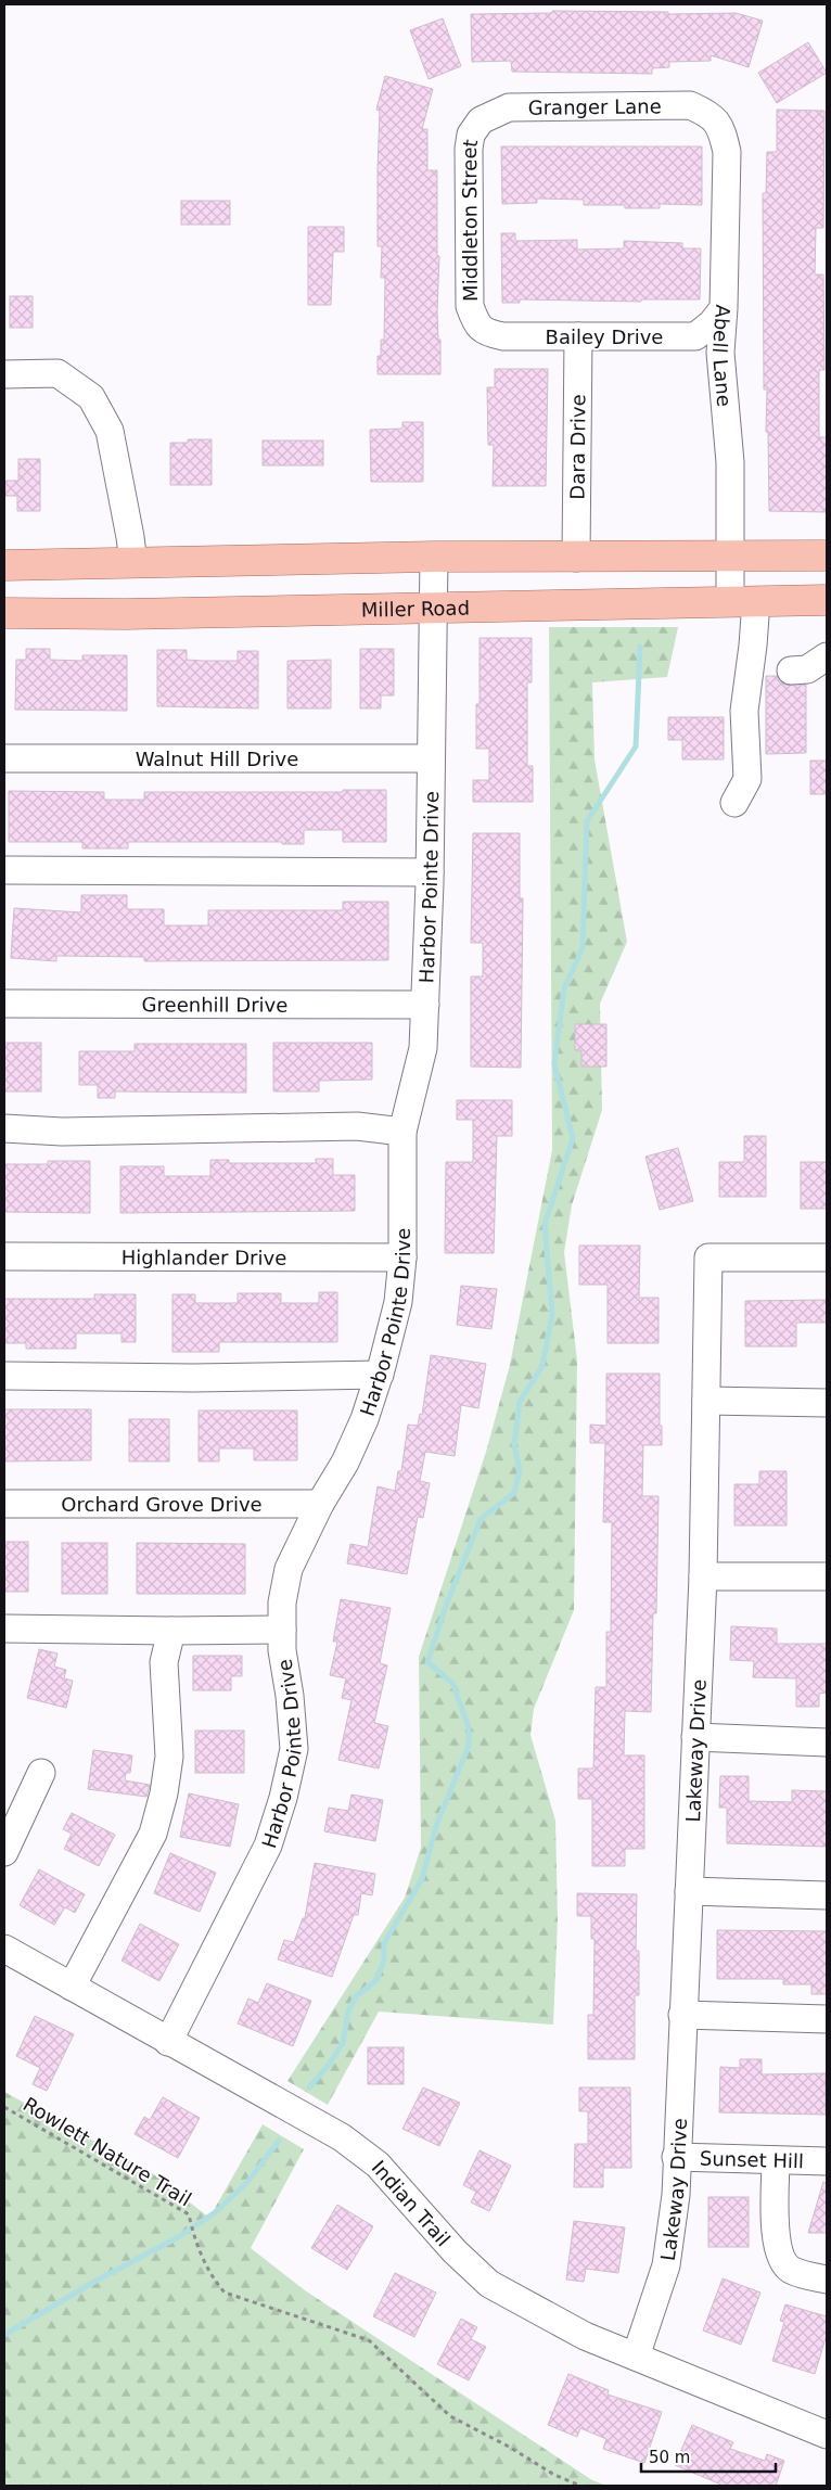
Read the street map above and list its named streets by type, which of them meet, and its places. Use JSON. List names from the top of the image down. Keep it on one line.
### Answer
{"streets":{"main road":["Miller Road"],"street":["Granger Lane","Middleton Street","Bailey Drive","Abell Lane","Dara Drive","Walnut Hill Drive","Harbor Pointe Drive","Greenhill Drive","Highlander Drive","Orchard Grove Drive","Lakeway Drive","Sunset Hill","Indian Trail"],"path":["Rowlett Nature Trail"]},"crossings":[["Granger Lane","Middleton Street"],["Granger Lane","Abell Lane"],["Middleton Street","Bailey Drive"],["Bailey Drive","Abell Lane"],["Bailey Drive","Dara Drive"],["Miller Road","Harbor Pointe Drive"],["Walnut Hill Drive","Harbor Pointe Drive"],["Harbor Pointe Drive","Greenhill Drive"],["Harbor Pointe Drive","Highlander Drive"],["Harbor Pointe Drive","Orchard Grove Drive"],["Harbor Pointe Drive","Indian Trail"],["Lakeway Drive","Sunset Hill"],["Lakeway Drive","Indian Trail"]],"scale_bar":"50 m"}
